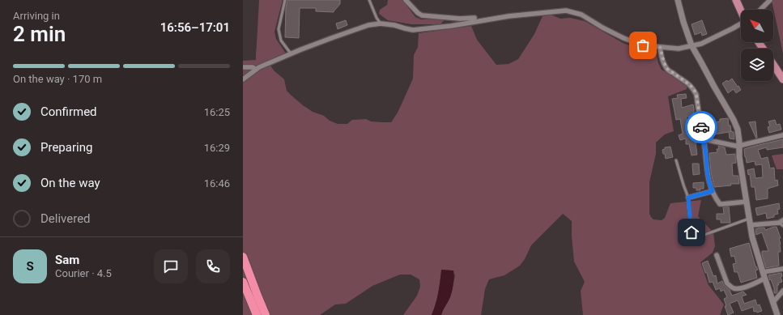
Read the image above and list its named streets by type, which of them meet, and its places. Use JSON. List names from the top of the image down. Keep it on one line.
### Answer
{"north":"top left","page":{"heading":["2 min","Arriving in","16:56–17:01"],"panel":["Sam","Courier · 4.5"],"bar":"On the way · 170 m","list":[["Confirmed","16:25"],["Preparing","16:29"],["On the way","16:46"],"Delivered"],"round":"S"}}
